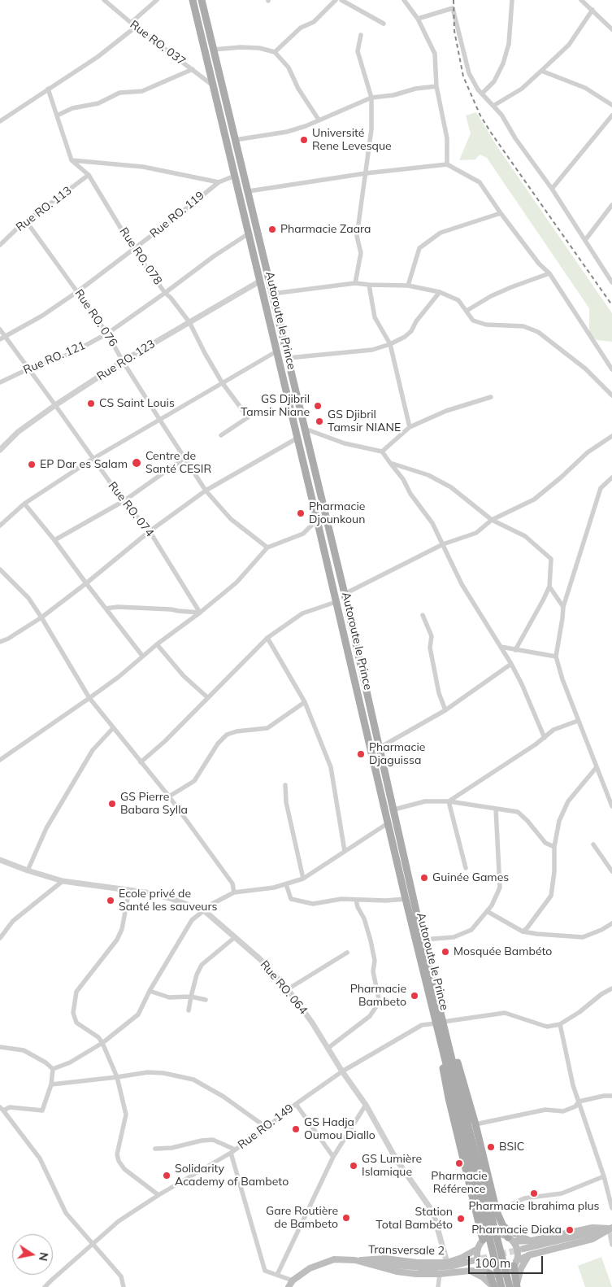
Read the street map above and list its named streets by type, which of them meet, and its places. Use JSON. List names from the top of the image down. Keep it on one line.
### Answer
{"streets":{"main road":["Autoroute le Prince","Transversale 2"],"street":["Rue RO. 037","Rue RO. 113","Rue RO. 119","Rue RO. 078","Rue RO. 076","Rue RO. 121","Rue RO. 123","Rue RO. 074","Rue RO. 064","Rue RO. 149"]},"crossings":[["Rue RO. 037","Autoroute le Prince"],["Rue RO. 113","Rue RO. 078"],["Rue RO. 113","Rue RO. 076"],["Rue RO. 119","Rue RO. 078"],["Rue RO. 119","Rue RO. 076"],["Rue RO. 119","Autoroute le Prince"],["Rue RO. 119","Rue RO. 074"],["Rue RO. 078","Rue RO. 121"],["Rue RO. 078","Rue RO. 123"],["Rue RO. 076","Rue RO. 121"],["Rue RO. 076","Rue RO. 123"],["Autoroute le Prince","Rue RO. 121"],["Autoroute le Prince","Rue RO. 123"],["Autoroute le Prince","Rue RO. 149"],["Rue RO. 121","Rue RO. 074"],["Rue RO. 123","Rue RO. 074"],["Rue RO. 064","Rue RO. 149"],["Rue RO. 064","Transversale 2"]],"places":["Université Rene Levesque","Pharmacie Zaara","CS Saint Louis","GS Djibril Tamsir Niane","GS Djibril Tamsir NIANE","Centre de Santé CESIR","EP Dar es Salam","Pharmacie Djounkoun","Pharmacie Djaguissa","GS Pierre Babara Sylla","Guinée Games","Ecole privé de Santé les sauveurs","Mosquée Bambéto","Pharmacie Bambeto","GS Hadja Oumou Diallo","BSIC","Pharmacie Référence","GS Lumière Islamique","Solidarity Academy of Bambeto","Pharmacie Ibrahima plus","Gare Routière de Bambeto","Station Total Bambéto","Pharmacie Diaka"],"scale_bar":"100 m","north":"right"}
